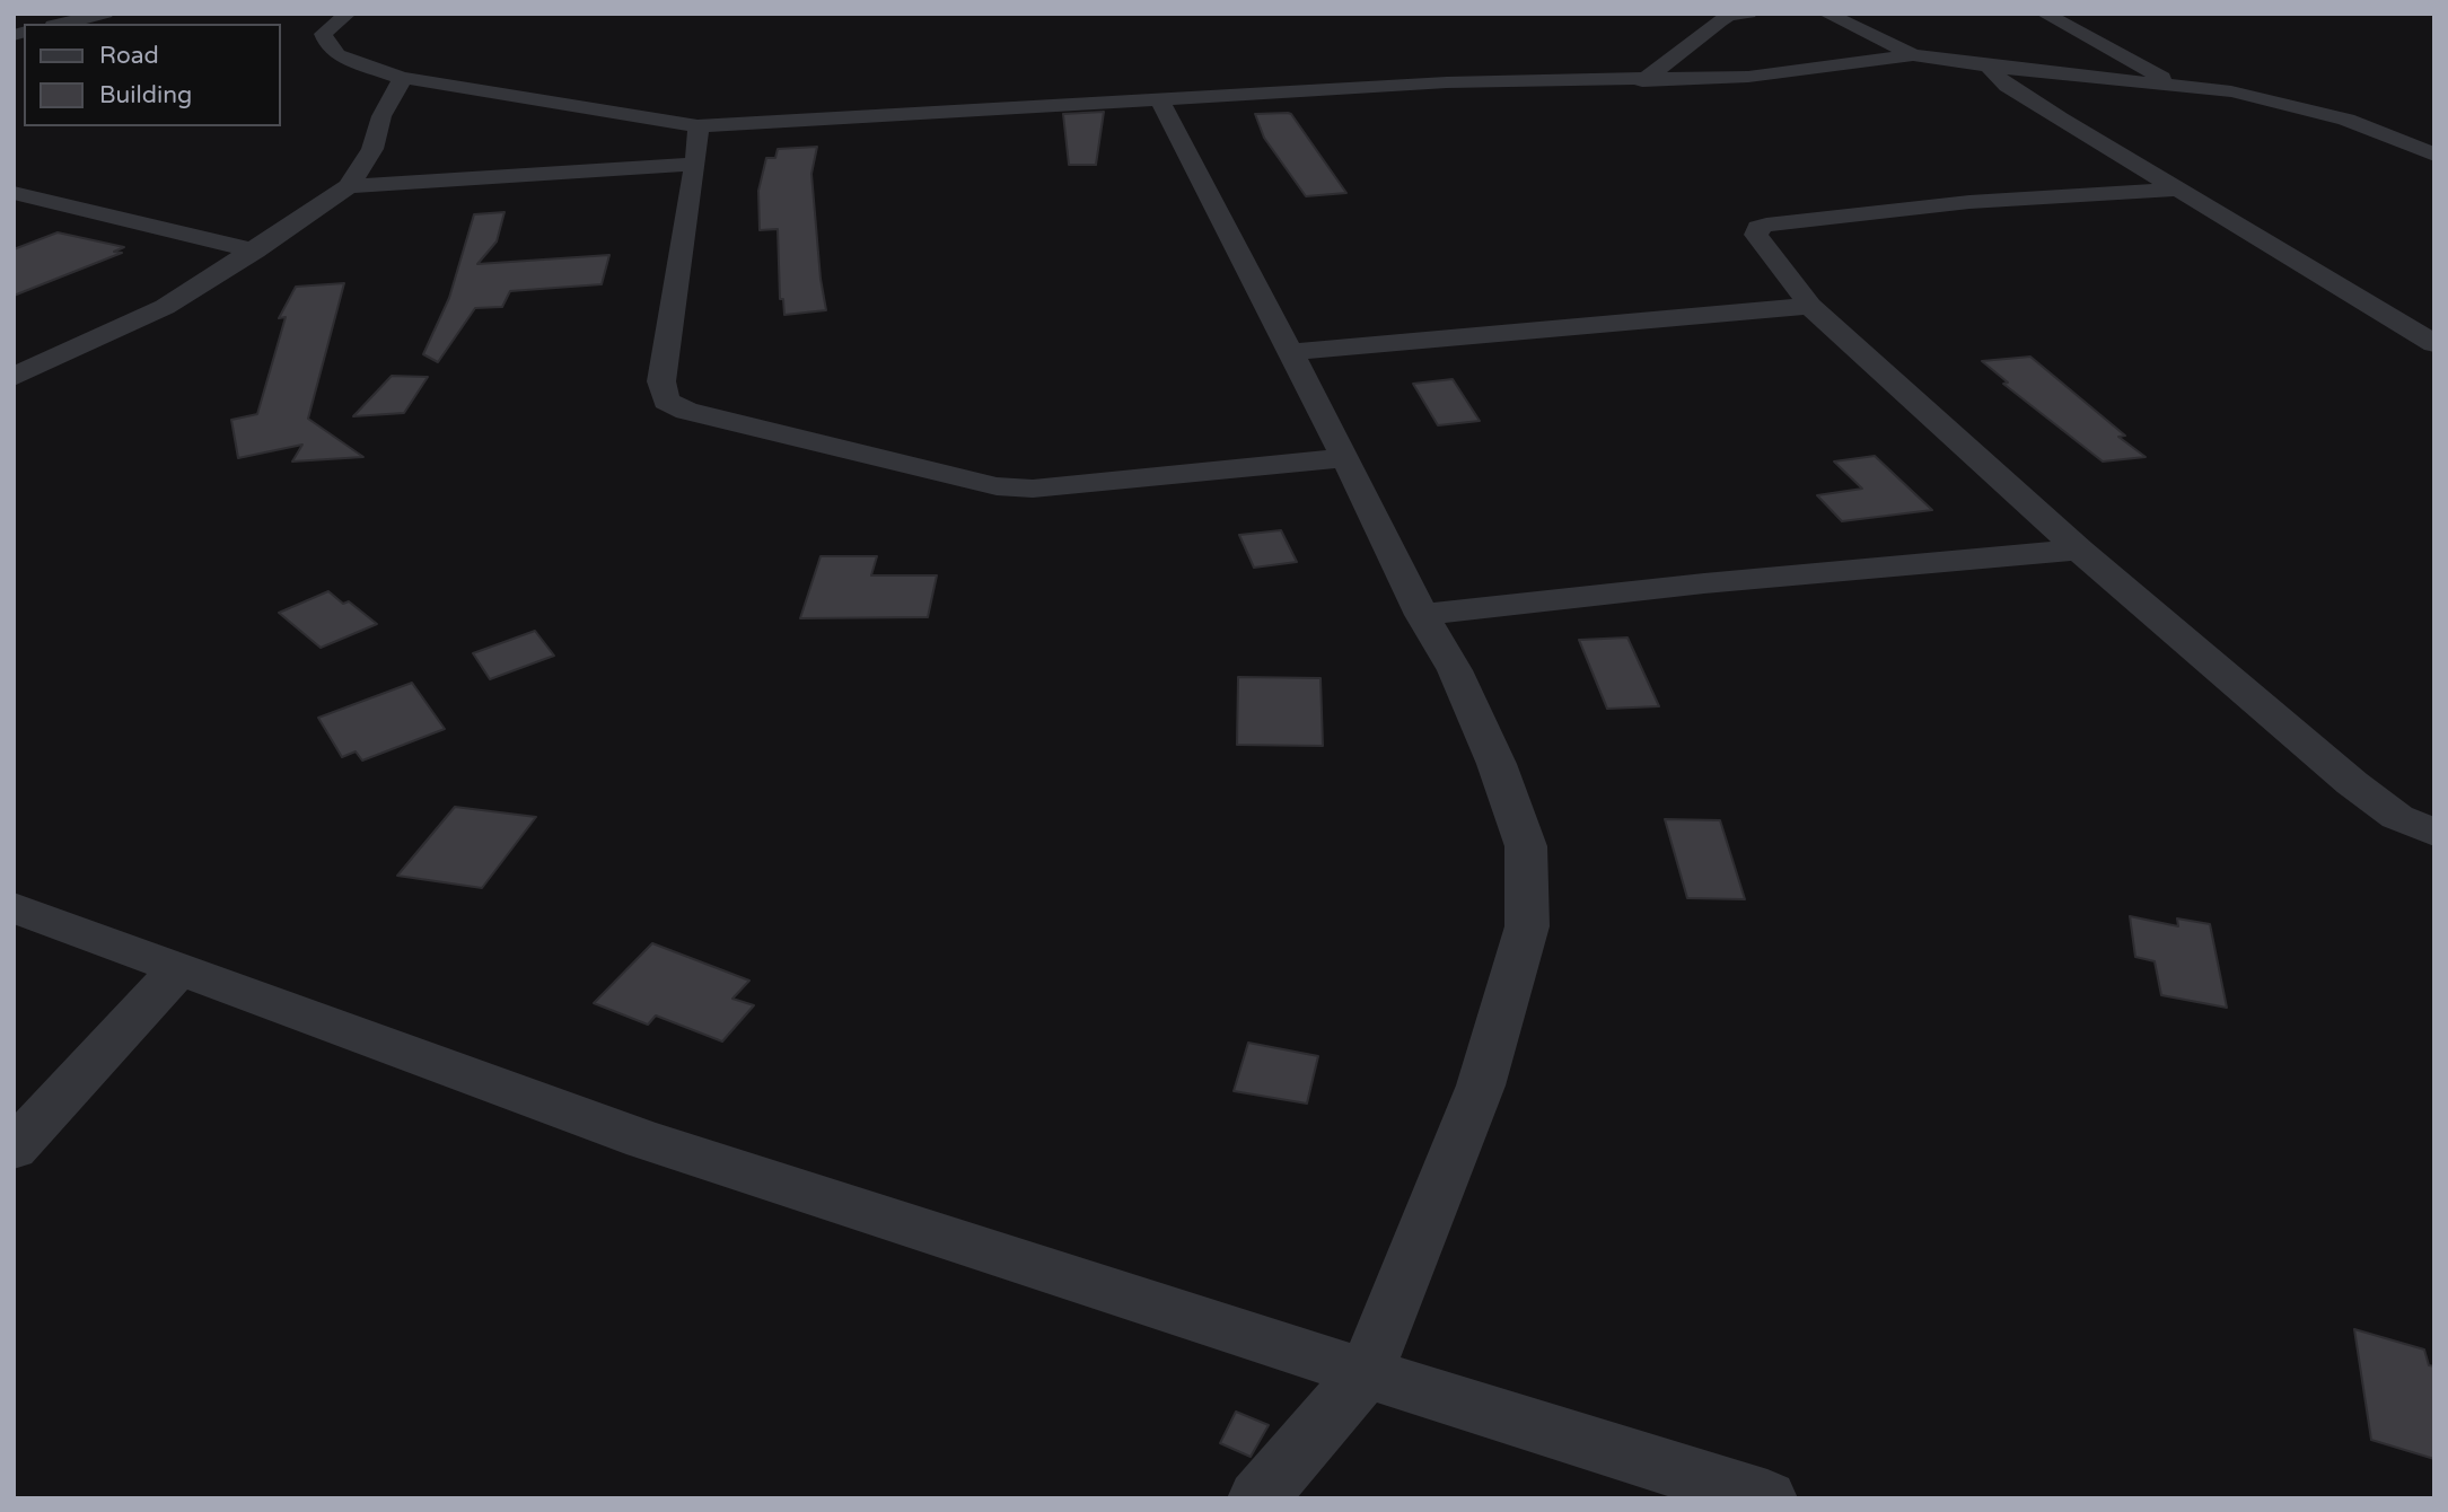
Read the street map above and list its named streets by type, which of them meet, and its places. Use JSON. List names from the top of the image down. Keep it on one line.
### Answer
{"legend":["Road","Building"]}
